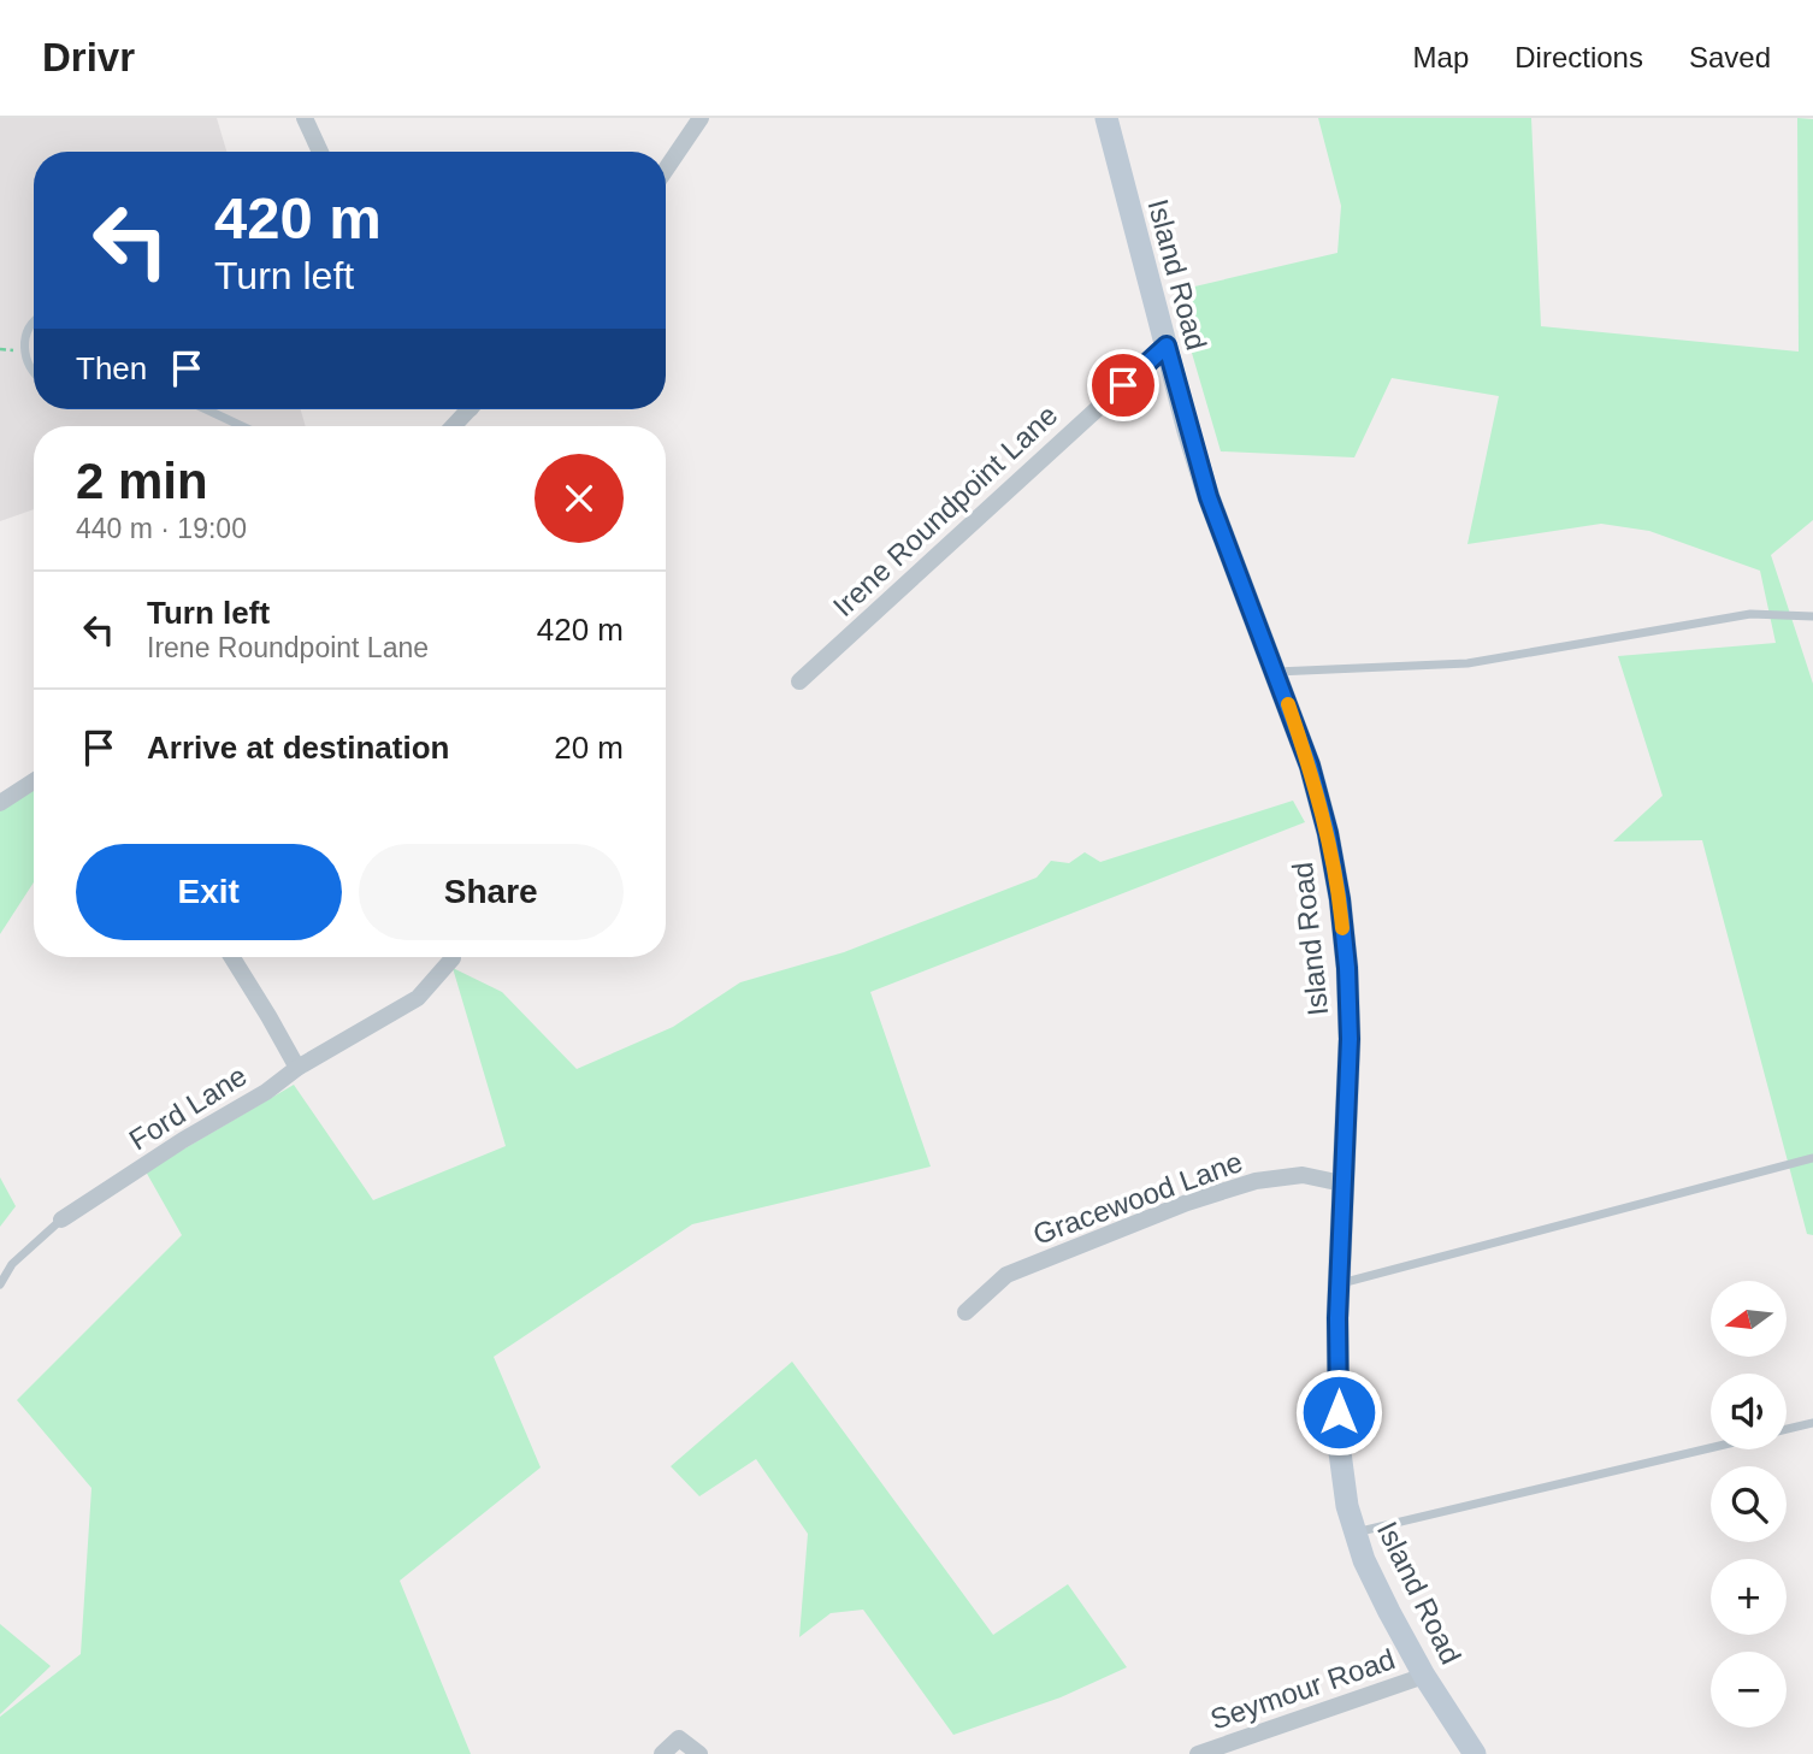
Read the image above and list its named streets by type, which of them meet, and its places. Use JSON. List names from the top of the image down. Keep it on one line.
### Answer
{"streets":{"street":["Island Road","Irene Roundpoint Lane","Ford Lane","Gracewood Lane","Seymour Road"]},"crossings":[["Island Road","Irene Roundpoint Lane"],["Island Road","Gracewood Lane"],["Island Road","Seymour Road"]],"north":"left","page":{"header":"Drivr","nav":["Map","Directions","Saved"],"turn":["420 m","Turn left"],"then":"Then","heading":["2 min","440 m · 19:00"],"list":[{"name":"Turn left","note":"Irene Roundpoint Lane","value":"420 m"},{"name":"Arrive at destination","value":"20 m"}],"buttons":["Exit","Share"],"map_buttons":["+","−"]}}
